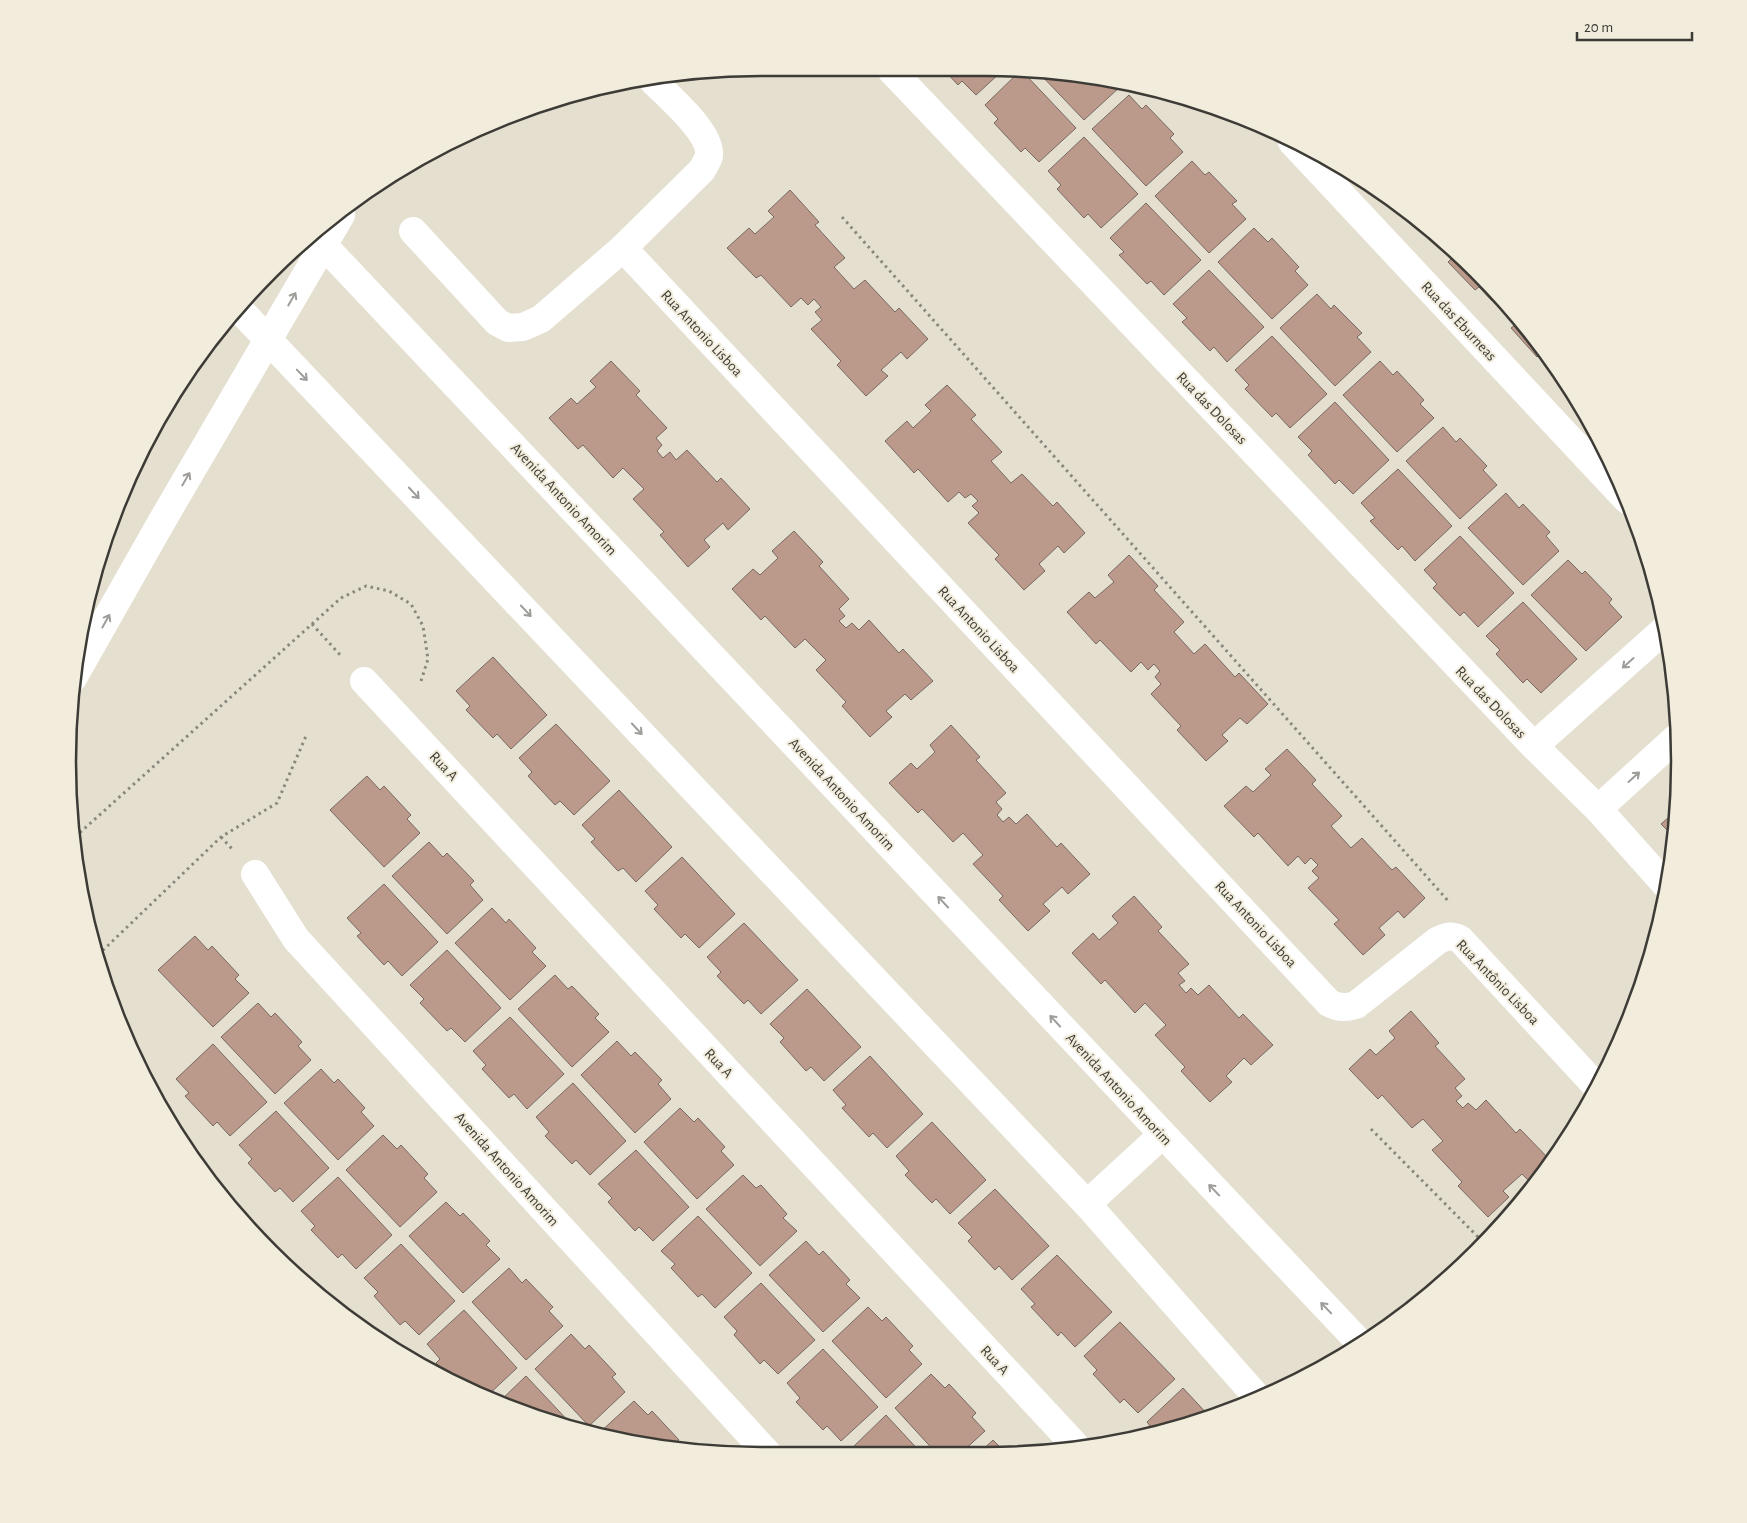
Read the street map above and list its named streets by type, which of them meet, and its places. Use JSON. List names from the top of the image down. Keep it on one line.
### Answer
{"streets":{"street":["Rua das Eburneas","Rua Antonio Lisboa","Rua das Dolosas","Avenida Antonio Amorim","Rua A","Rua Antônio Lisboa"]},"crossings":[["Rua Antonio Lisboa","Rua Antônio Lisboa"]],"scale_bar":"20 m"}
